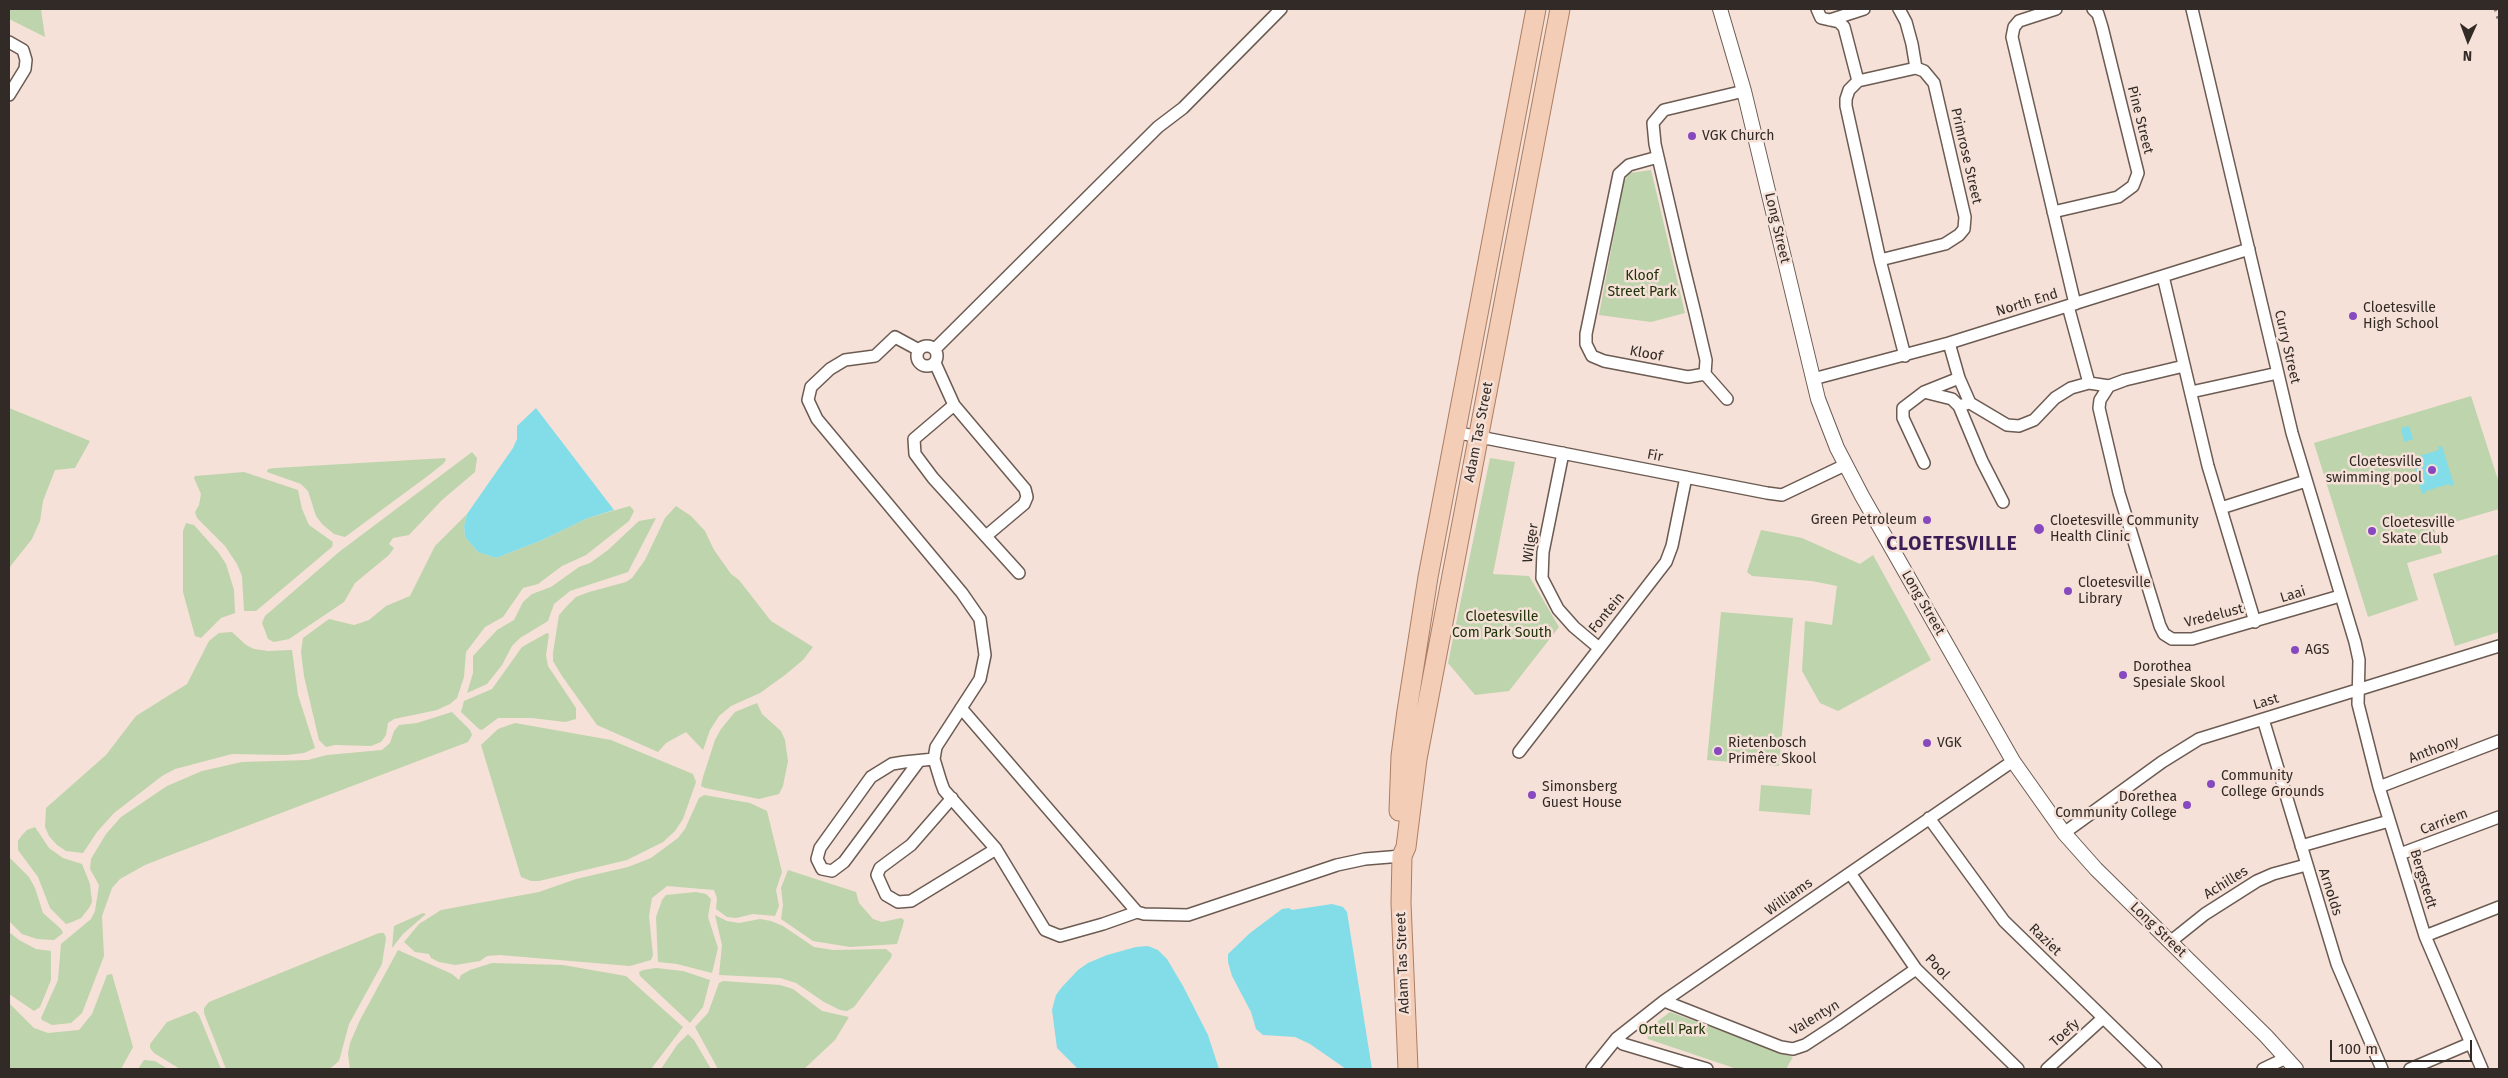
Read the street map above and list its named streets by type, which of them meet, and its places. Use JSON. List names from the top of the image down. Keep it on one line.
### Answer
{"streets":{"main road":["Adam Tas Street"],"street":["Pine Street","Primrose Street","Long Street","North End","Curry Street","Kloof","Fir","Wilger","Laai","Fontein","Vredelust","Last","Anthony","Carriem","Bergstedt","Achilles","Arnolds","Williams","Raziet","Pool","Valentyn","Toefy"]},"crossings":[["Long Street","North End"],["Long Street","Fir"],["Long Street","Last"],["Long Street","Achilles"],["Long Street","Williams"],["North End","Curry Street"],["North End","Vredelust"],["Curry Street","Laai"],["Curry Street","Last"],["Curry Street","Bergstedt"],["Adam Tas Street","Fir"],["Fir","Wilger"],["Fir","Fontein"],["Wilger","Fontein"],["Laai","Vredelust"],["Last","Bergstedt"],["Last","Arnolds"],["Anthony","Bergstedt"],["Carriem","Bergstedt"],["Achilles","Arnolds"],["Williams","Raziet"],["Williams","Pool"],["Williams","Valentyn"],["Raziet","Toefy"],["Pool","Valentyn"]],"districts":["CLOETESVILLE"],"parks":["Kloof Street Park","Cloetesville Com Park South","Ortell Park"],"places":["VGK Church","Cloetesville High School","Cloetesville swimming pool","Green Petroleum","Cloetesville Community Health Clinic","Cloetesville Skate Club","Cloetesville Library","AGS","Dorothea Spesiale Skool","VGK","Rietenbosch Primêre Skool","Community College Grounds","Simonsberg Guest House","Dorethea Community College"],"scale_bar":"100 m","north":"bottom"}
